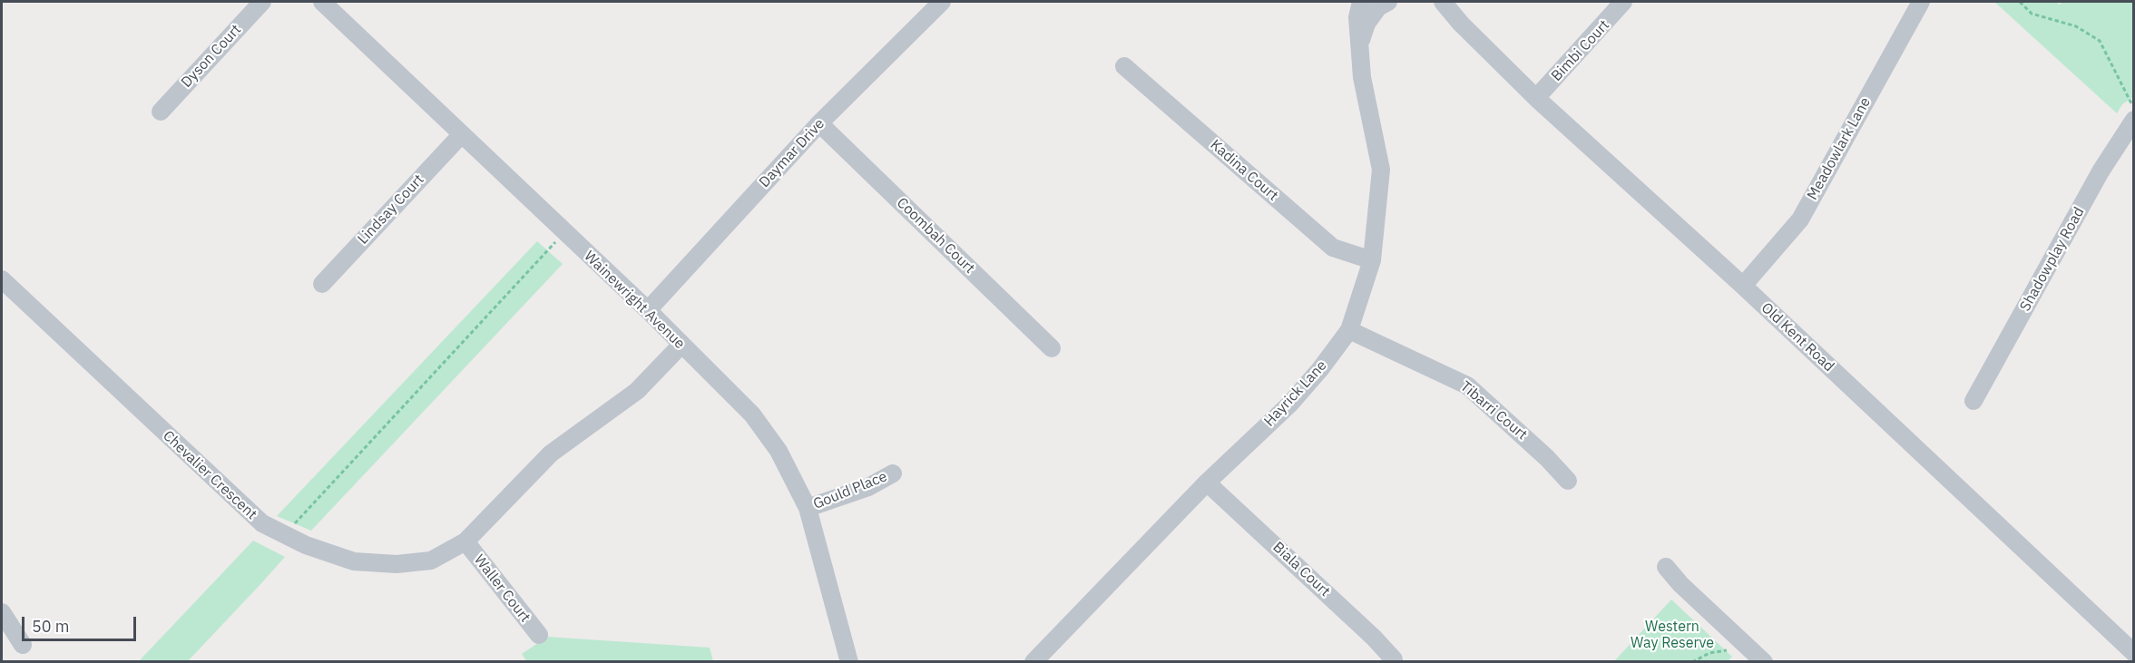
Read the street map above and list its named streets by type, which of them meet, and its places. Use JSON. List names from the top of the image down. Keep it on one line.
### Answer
{"streets":{"street":["Bimbi Court","Dyson Court","Meadowlark Lane","Daymar Drive","Kadina Court","Lindsay Court","Coombah Court","Shadowplay Road","Wainewright Avenue","Old Kent Road","Hayrick Lane","Tibarri Court","Chevalier Crescent","Gould Place","Biala Court","Waller Court"]},"crossings":[["Bimbi Court","Old Kent Road"],["Meadowlark Lane","Old Kent Road"],["Daymar Drive","Coombah Court"],["Daymar Drive","Wainewright Avenue"],["Kadina Court","Hayrick Lane"],["Lindsay Court","Wainewright Avenue"],["Wainewright Avenue","Chevalier Crescent"],["Wainewright Avenue","Gould Place"],["Hayrick Lane","Tibarri Court"],["Hayrick Lane","Biala Court"],["Chevalier Crescent","Waller Court"]],"parks":["Western Way Reserve"],"scale_bar":"50 m"}
